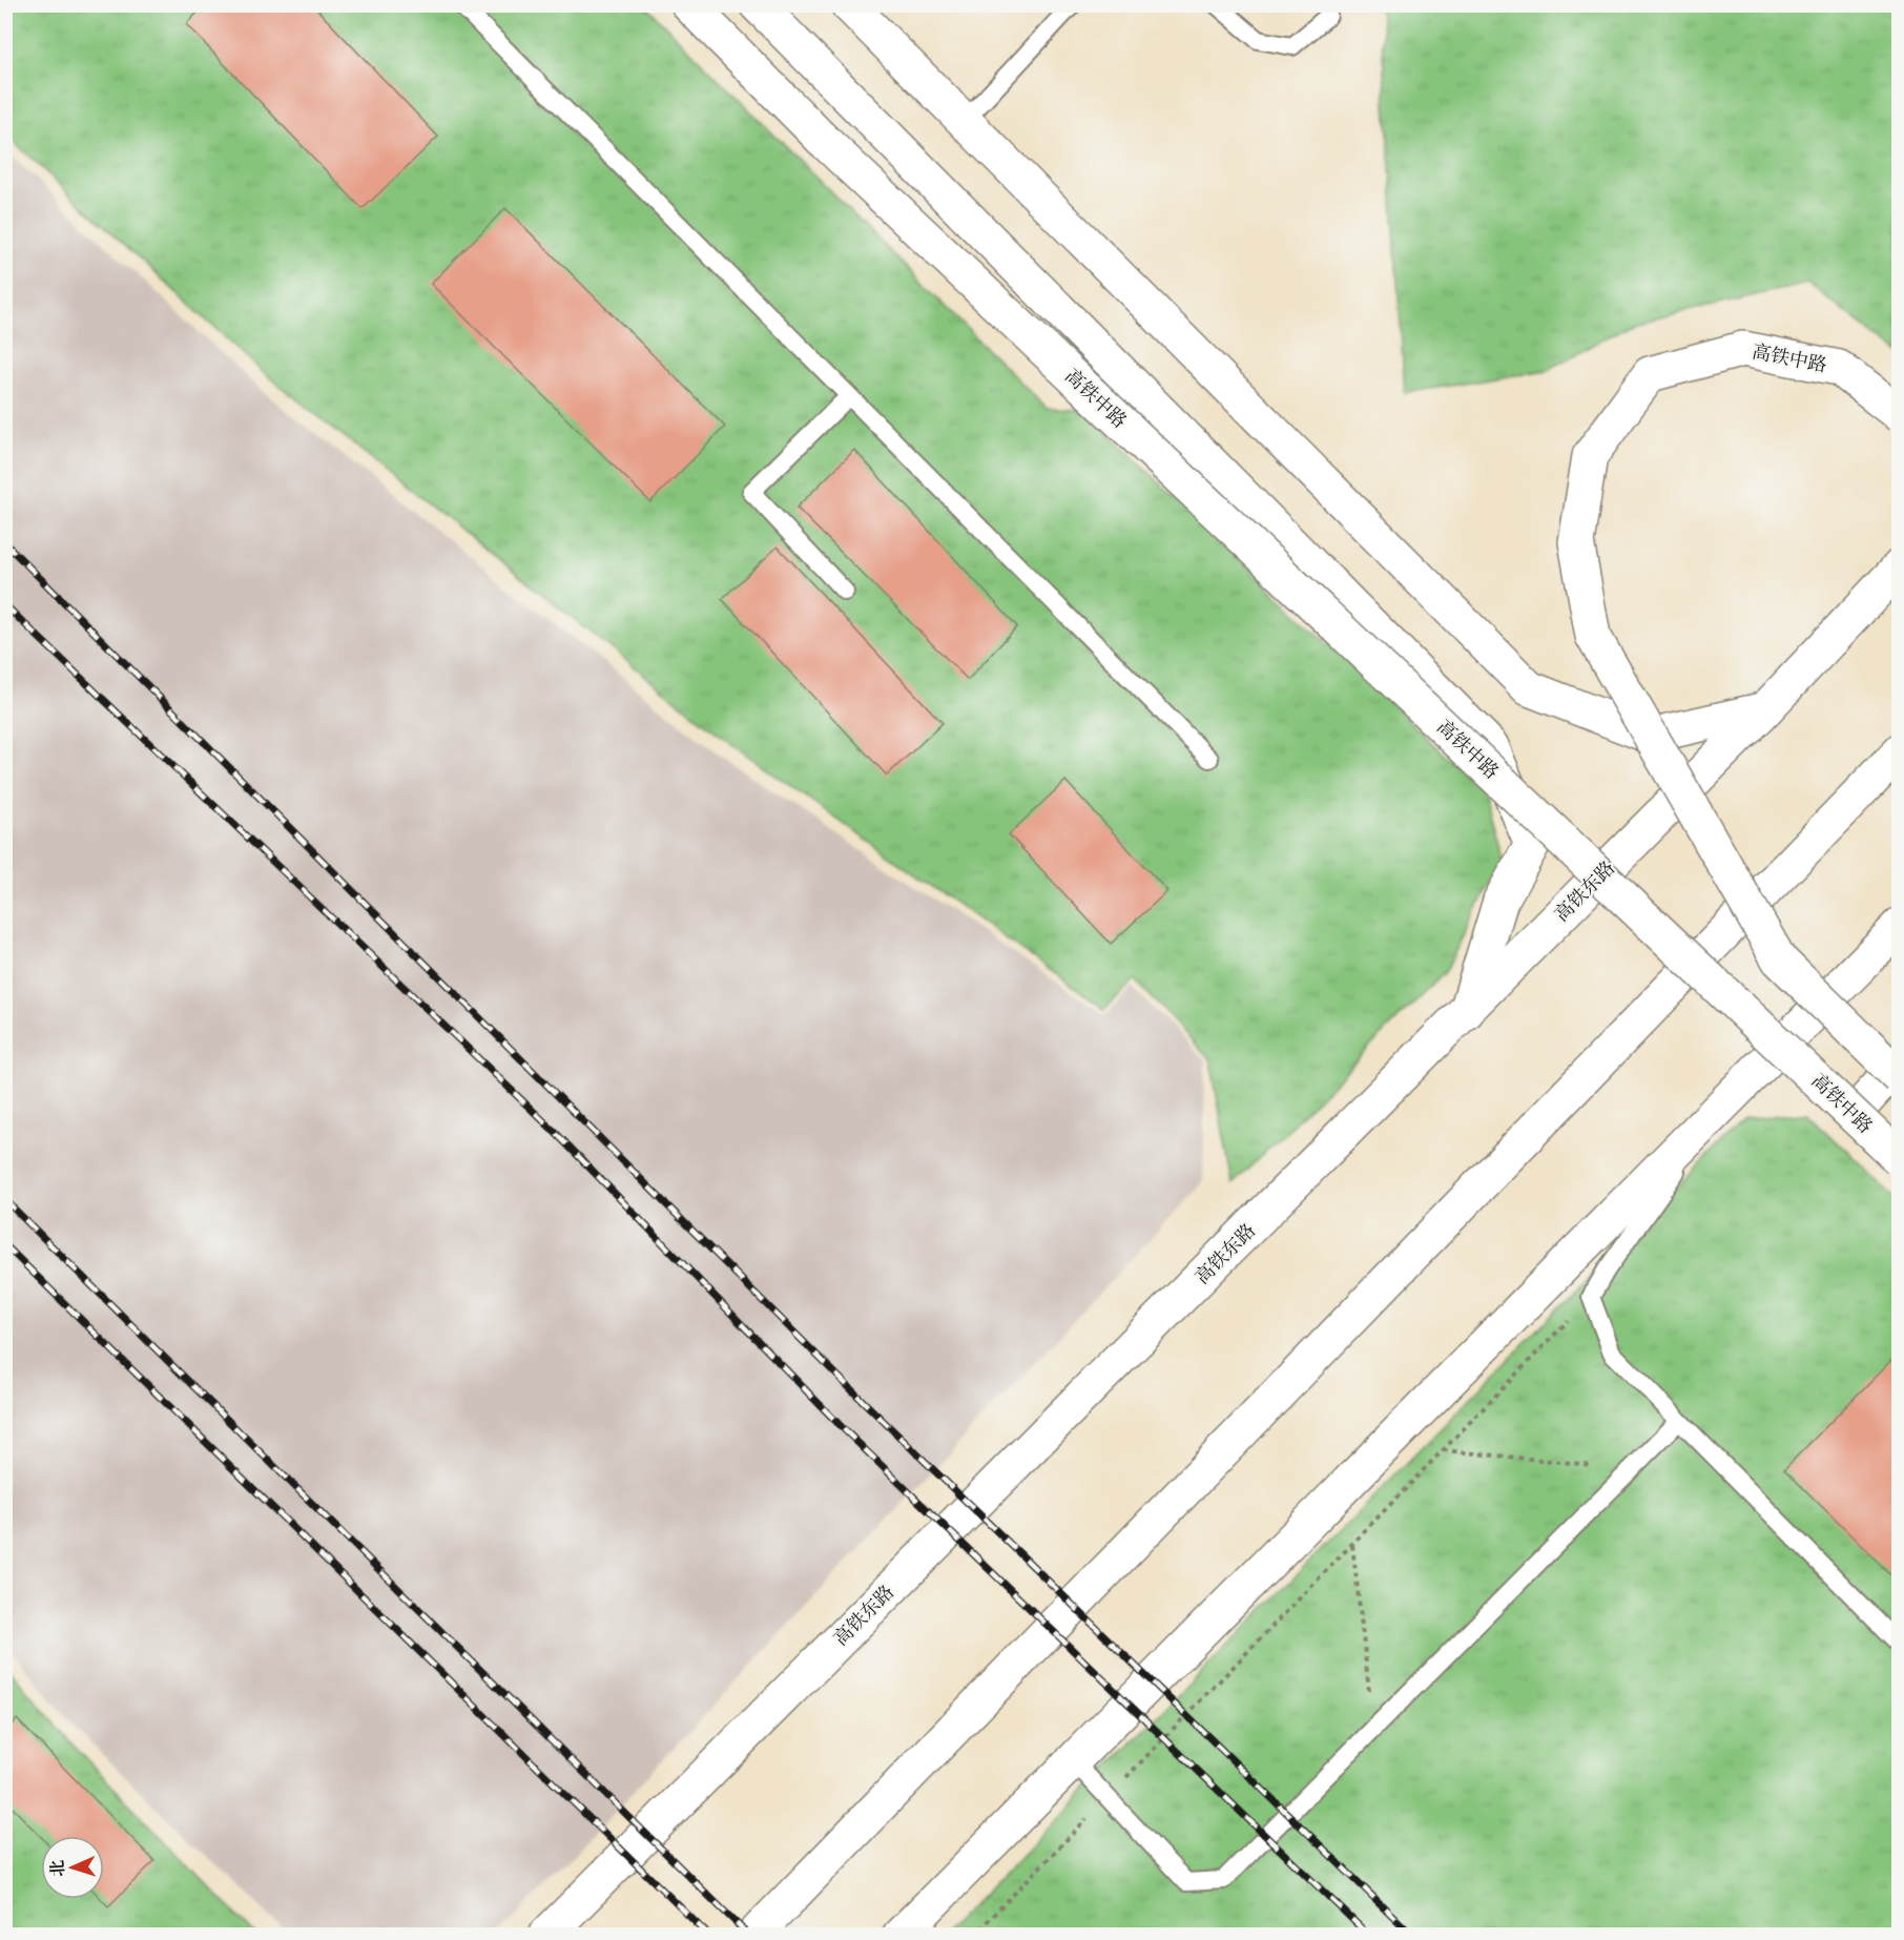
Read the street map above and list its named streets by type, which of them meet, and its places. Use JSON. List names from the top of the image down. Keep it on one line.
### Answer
{"streets":{"main road":["高铁中路","高铁东路"]},"crossings":[["高铁中路","高铁东路"]],"north":"left"}
